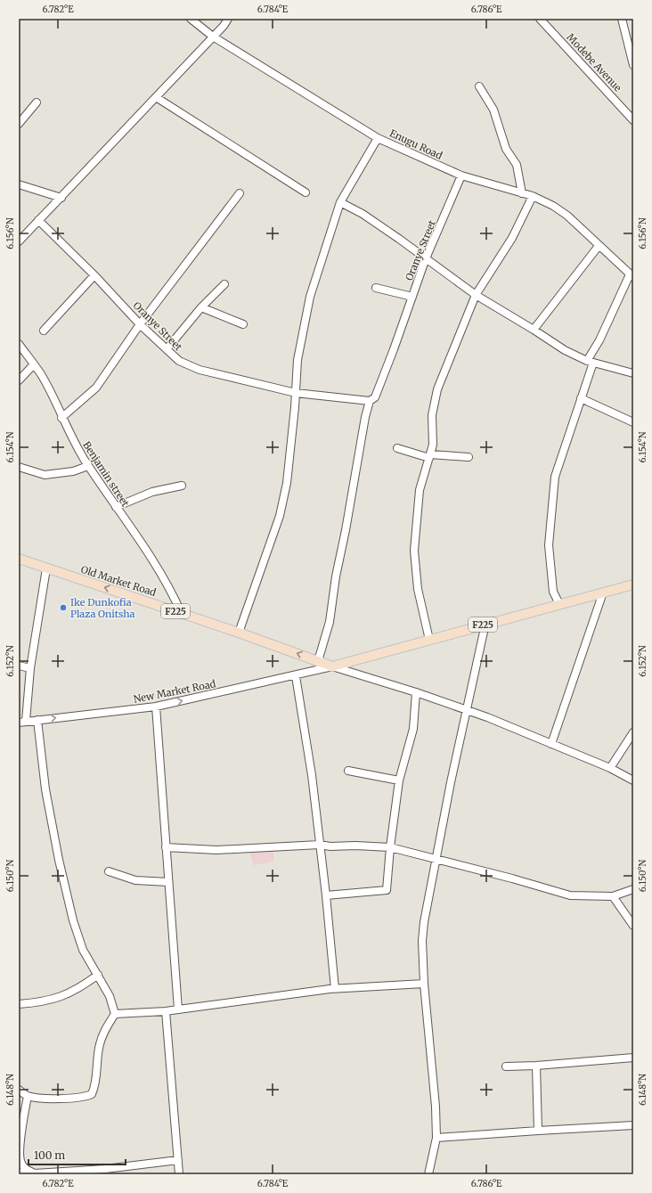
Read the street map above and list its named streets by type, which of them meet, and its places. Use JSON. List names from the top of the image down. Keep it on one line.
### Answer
{"streets":{"main road":["Old Market Road","F225"],"street":["Modebe Avenue","Enugu Road","Oranye Street","Benjamin street","New Market Road"]},"crossings":[["Enugu Road","Oranye Street"],["Benjamin street","Old Market Road"],["Old Market Road","F225"],["Old Market Road","New Market Road"],["F225","New Market Road"]],"one_way":["Old Market Road","New Market Road"],"places":["Ike Dunkofia Plaza Onitsha"],"scale_bar":"100 m","coordinates":["6.782°E","6.784°E","6.786°E","6.156°N","6.154°N","6.152°N","6.150°N","6.148°N"]}
